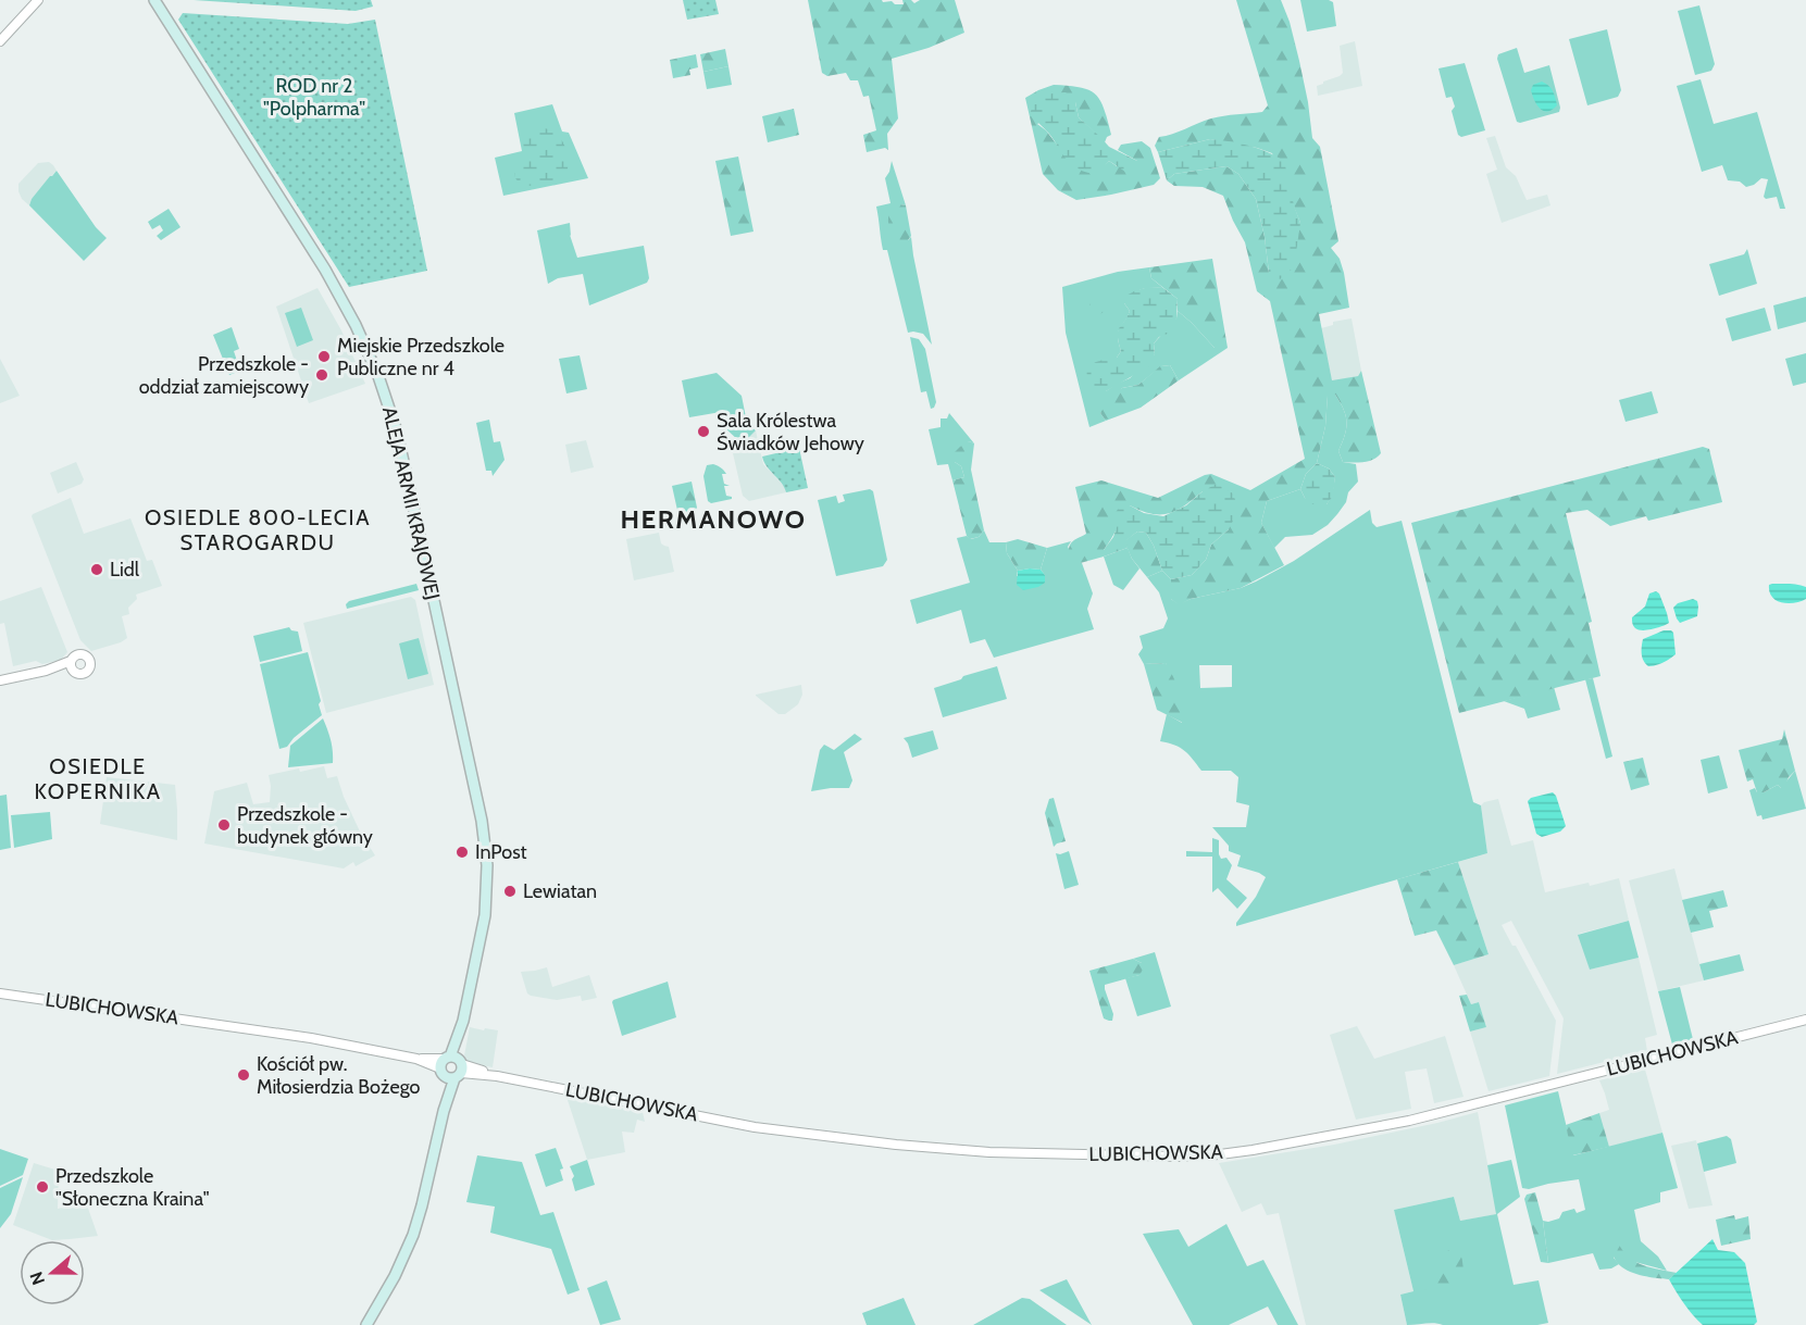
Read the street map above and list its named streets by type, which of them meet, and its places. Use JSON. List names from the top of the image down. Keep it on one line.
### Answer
{"streets":{"main road":["ALEJA ARMII KRAJOWEJ"],"street":["LUBICHOWSKA"]},"crossings":[["ALEJA ARMII KRAJOWEJ","LUBICHOWSKA"]],"districts":["OSIEDLE 800-LECIA STAROGARDU","HERMANOWO","OSIEDLE KOPERNIKA"],"parks":["ROD nr 2 \"Polpharma\""],"places":["Miejskie Przedszkole Publiczne nr 4","Przedszkole - oddział zamiejscowy","Sala Królestwa Świadków Jehowy","Lidl","Przedszkole - budynek główny","InPost","Lewiatan","Kościół pw. Miłosierdzia Bożego","Przedszkole \"Słoneczna Kraina\""],"north":"left"}
